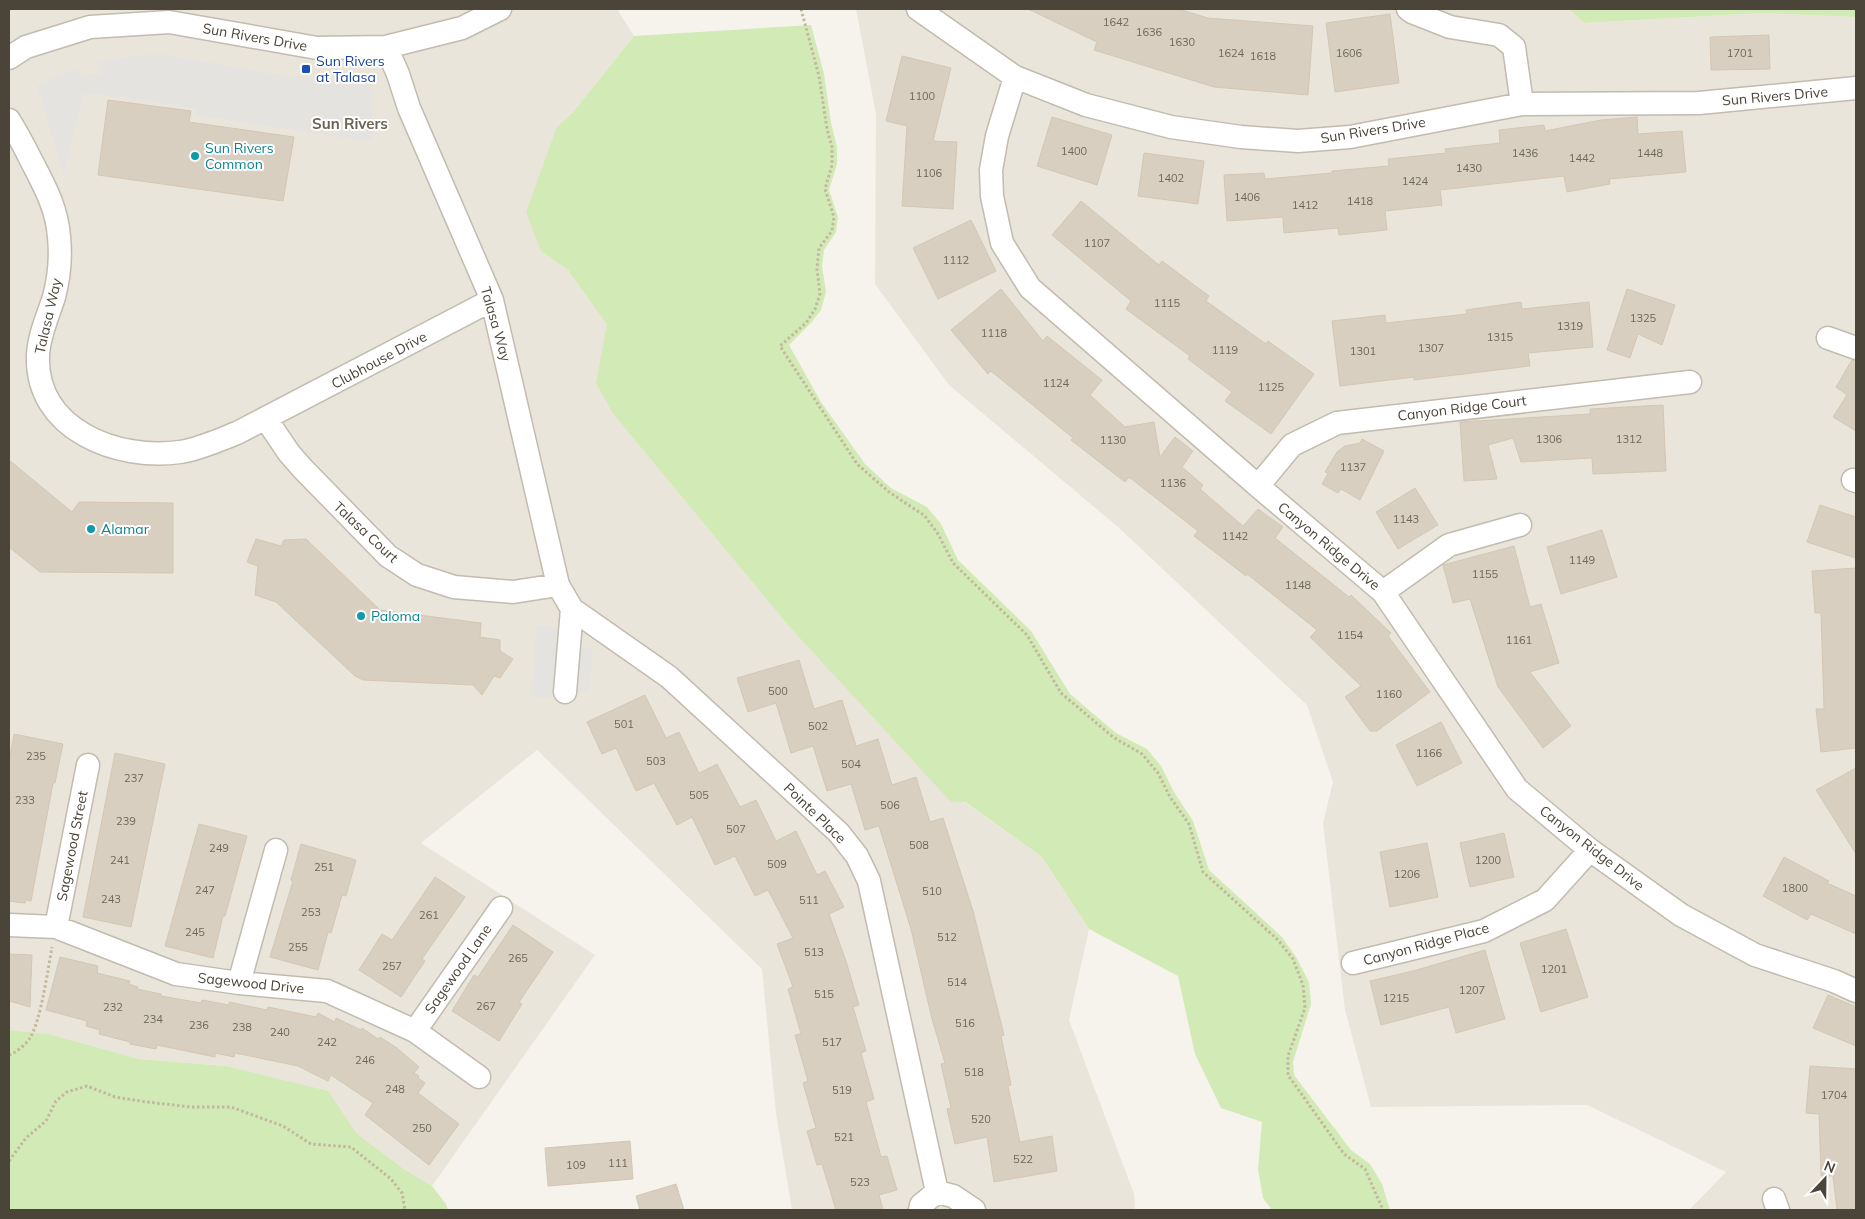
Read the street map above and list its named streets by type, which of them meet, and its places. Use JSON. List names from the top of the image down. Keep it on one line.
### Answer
{"streets":{"street":["Sun Rivers Drive","Talasa Way","Clubhouse Drive","Canyon Ridge Court","Talasa Court","Canyon Ridge Drive","Pointe Place","Sagewood Street","Canyon Ridge Place","Sagewood Lane","Sagewood Drive"]},"crossings":[["Sun Rivers Drive","Talasa Way"],["Sun Rivers Drive","Canyon Ridge Drive"],["Talasa Way","Clubhouse Drive"],["Talasa Way","Talasa Court"],["Talasa Way","Pointe Place"],["Clubhouse Drive","Talasa Court"],["Canyon Ridge Court","Canyon Ridge Drive"],["Talasa Court","Pointe Place"],["Canyon Ridge Drive","Canyon Ridge Place"],["Sagewood Street","Sagewood Drive"],["Sagewood Lane","Sagewood Drive"]],"districts":["Sun Rivers"],"places":{"transit":["Sun Rivers at Talasa"],"other":["Sun Rivers Common","Alamar","Paloma"]},"house_numbers":["1642","1636","1630","1624","1606","1701","1618","1100","1400","1436","1448","1442","1430","1106","1402","1424","1406","1418","1412","1107","1112","1115","1325","1319","1118","1315","1307","1119","1301","1124","1125","1306","1312","1130","1137","1136","1143","1142","1149","1155","1148","1154","1161","500","1160","501","502","1166","235","503","504","237","505","233","506","239","507","508","249","241","1200","509","251","1206","1800","247","510","243","511","253","261","245","512","255","513","265","257","1201","514","1207","515","1215","267","232","234","516","236","238","240","242","517","246","518","248","519","1704","520","250","521","522","111","109","523"],"north":"top"}
